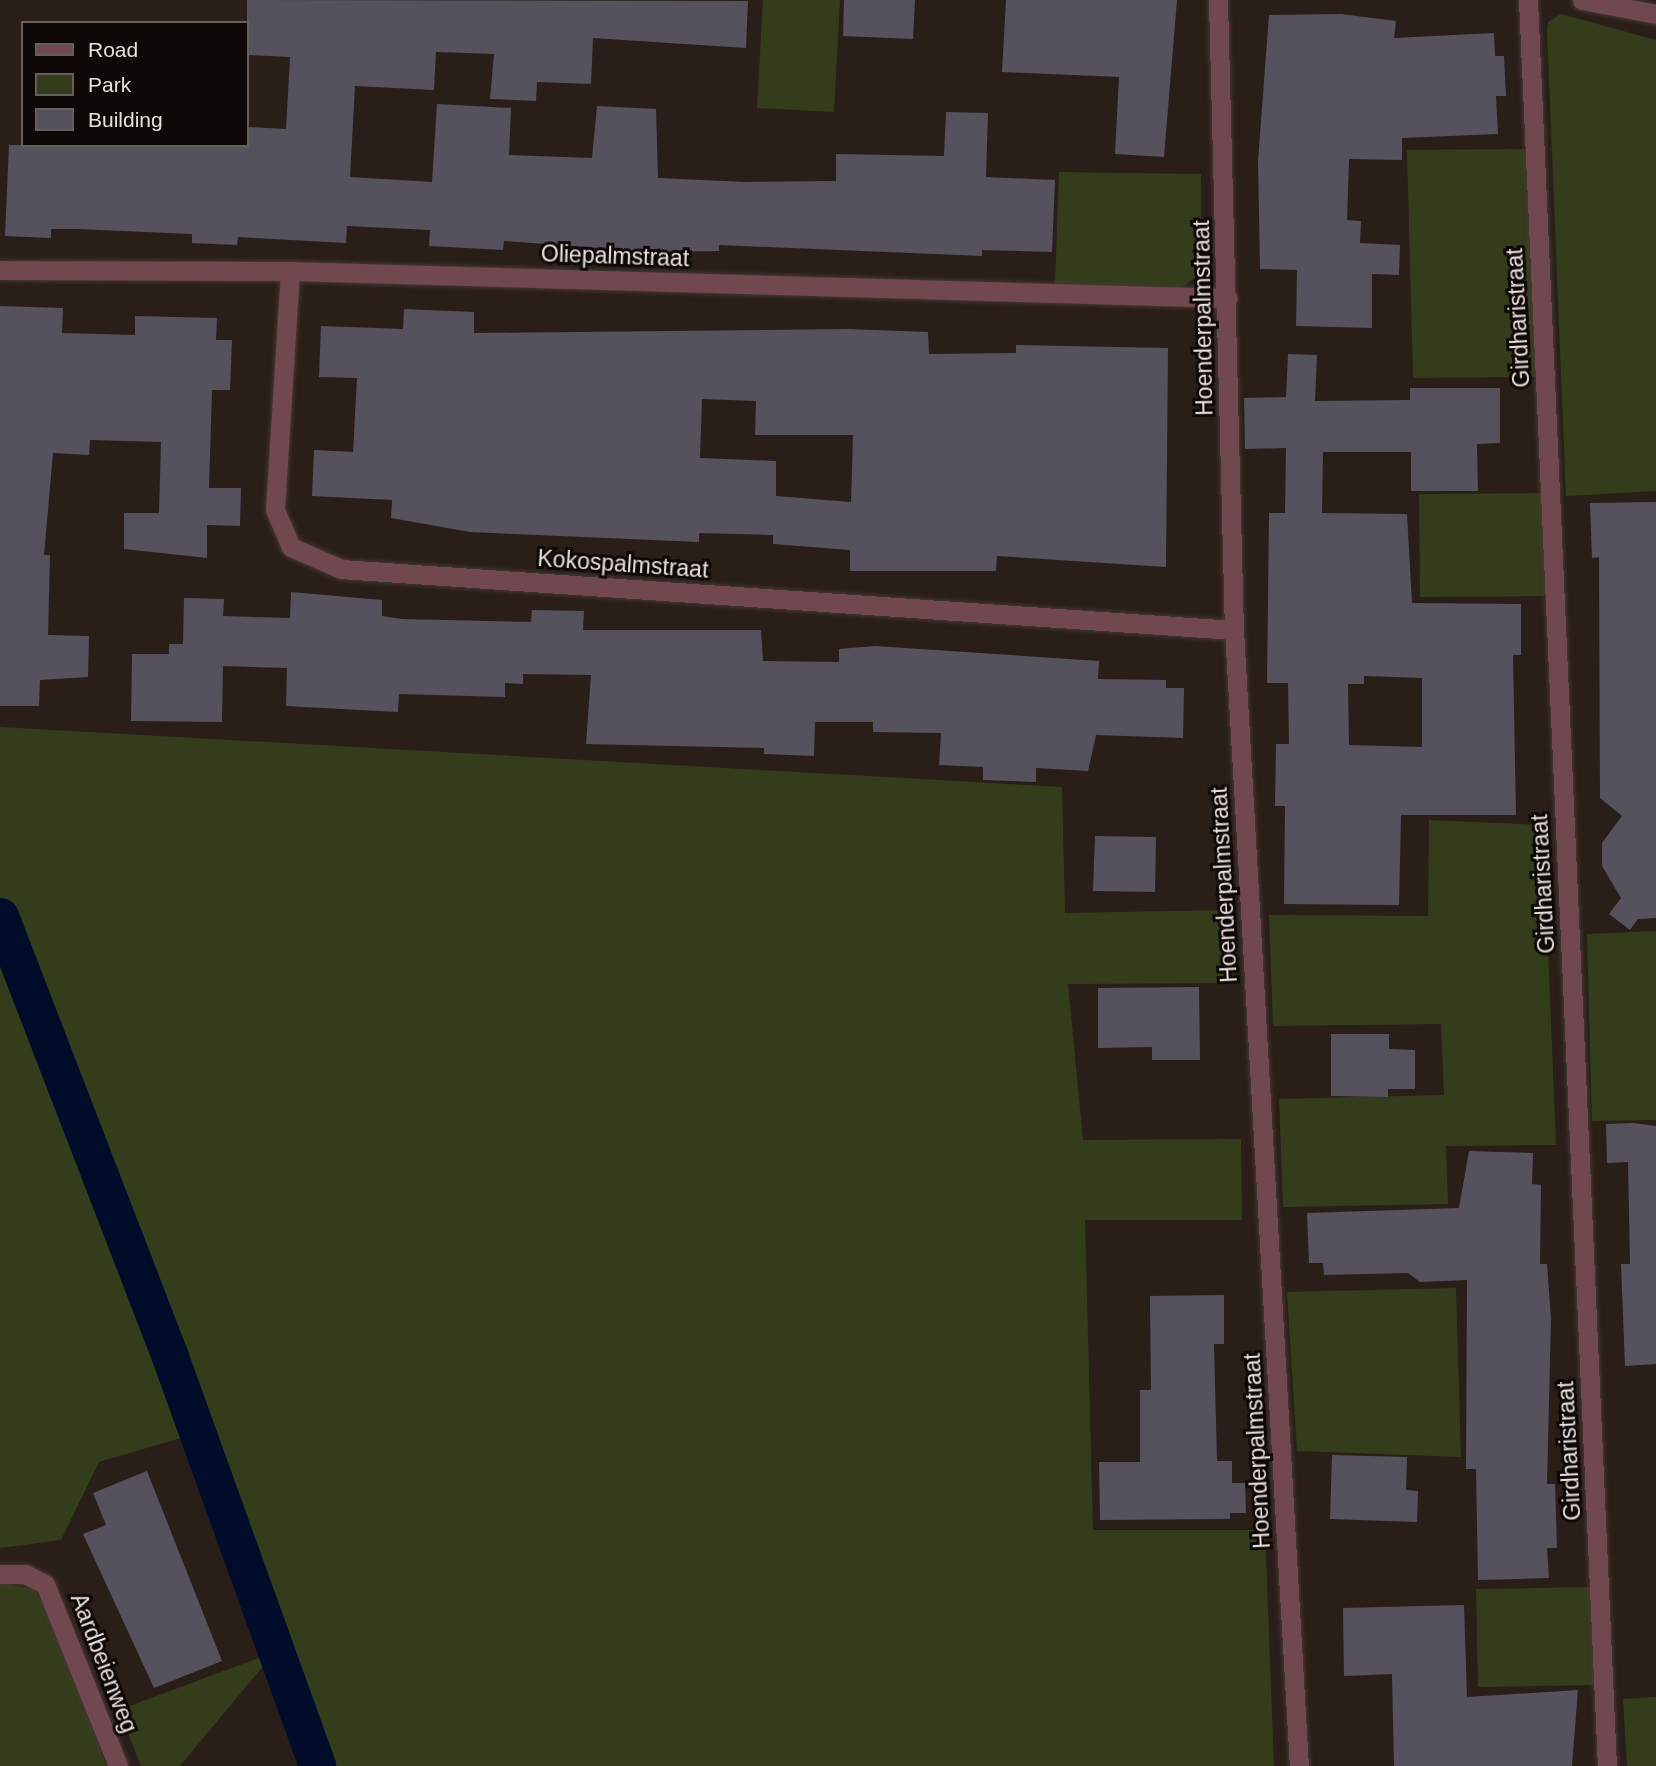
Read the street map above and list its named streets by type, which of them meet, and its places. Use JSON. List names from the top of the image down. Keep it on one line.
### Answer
{"streets":{"street":["Oliepalmstraat","Hoenderpalmstraat","Girdharistraat","Kokospalmstraat","Aardbeienweg"]},"crossings":[["Oliepalmstraat","Hoenderpalmstraat"],["Oliepalmstraat","Kokospalmstraat"],["Hoenderpalmstraat","Kokospalmstraat"]],"legend":["Road","Park","Building"]}
